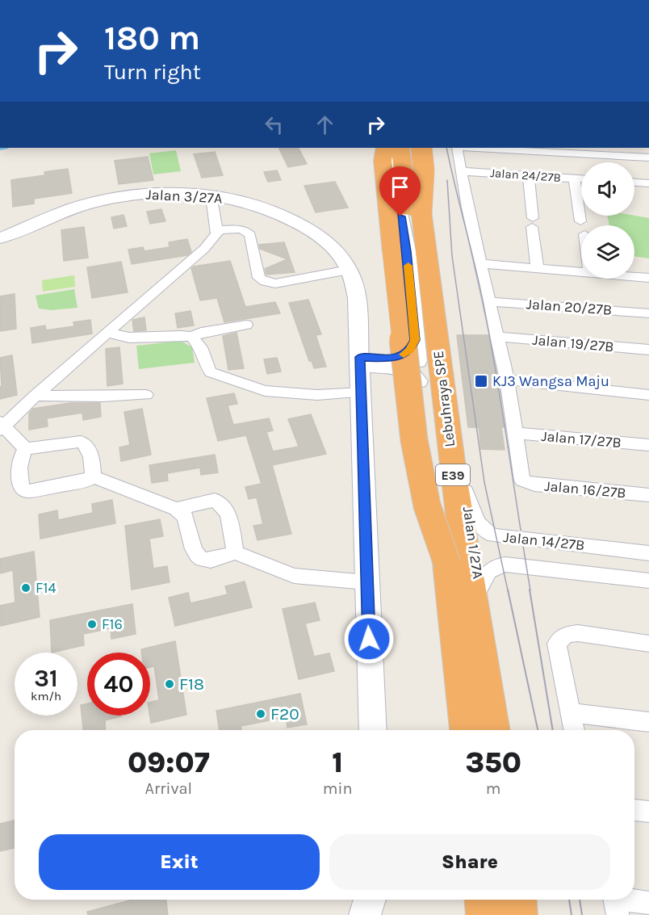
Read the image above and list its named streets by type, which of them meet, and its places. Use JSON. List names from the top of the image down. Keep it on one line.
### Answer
{"streets":{"highway":["Lebuhraya SPE","E39"],"main road":["Jalan 3/27A","Jalan 1/27A"],"street":["Jalan 24/27B","Jalan 20/27B","Jalan 19/27B","Jalan 17/27B","Jalan 16/27B","Jalan 14/27B"]},"crossings":[["Lebuhraya SPE","E39"],["Jalan 17/27B","Jalan 16/27B"],["Jalan 14/27B","Jalan 1/27A"]],"places":{"transit":["KJ3 Wangsa Maju"],"other":["F14","F16","F18","F20"]},"page":{"turn":["180 m","Turn right"],"speed":"31 km/h","limit":"40","eta":["09:07","Arrival","1","min","350","m"],"buttons":["Exit","Share"]}}
